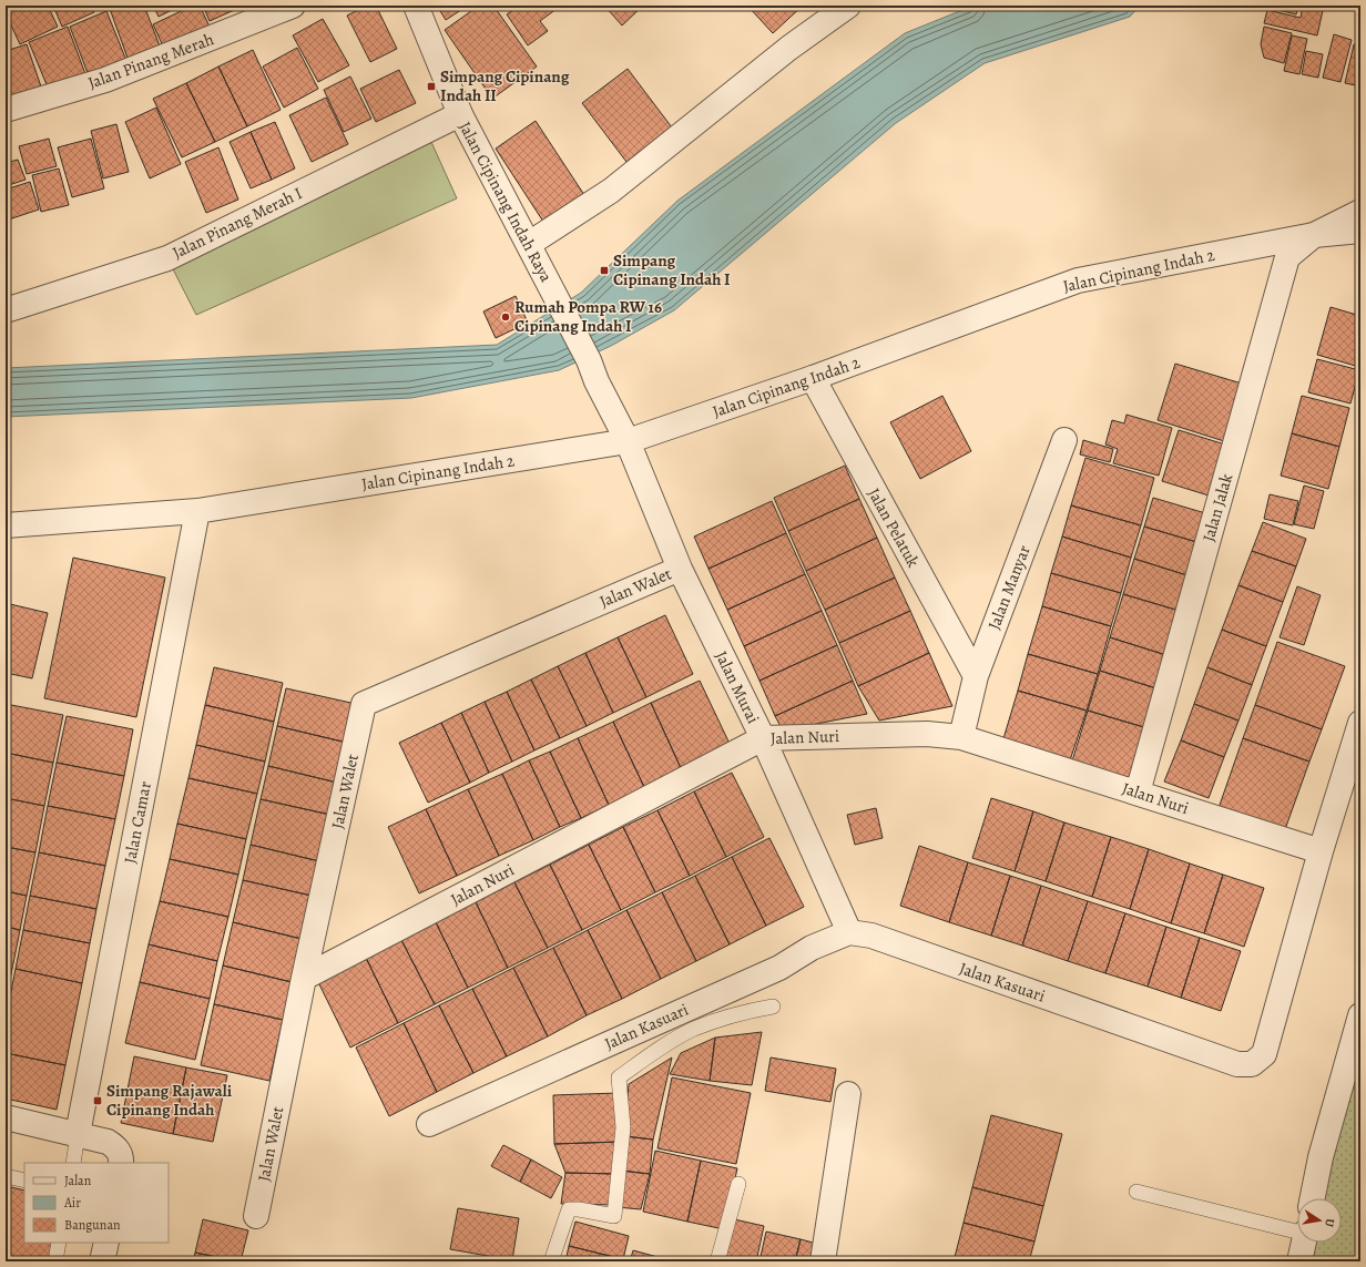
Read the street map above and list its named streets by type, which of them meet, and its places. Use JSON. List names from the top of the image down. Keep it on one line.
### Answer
{"streets":{"street":["Jalan Pinang Merah","Jalan Cipinang Indah Raya","Jalan Pinang Merah I","Jalan Cipinang Indah 2","Jalan Jalak","Jalan Pelatuk","Jalan Walet","Jalan Manyar","Jalan Murai","Jalan Nuri","Jalan Camar","Jalan Kasuari"]},"crossings":[["Jalan Cipinang Indah Raya","Jalan Pinang Merah I"],["Jalan Cipinang Indah Raya","Jalan Cipinang Indah 2"],["Jalan Cipinang Indah Raya","Jalan Murai"],["Jalan Cipinang Indah 2","Jalan Jalak"],["Jalan Cipinang Indah 2","Jalan Pelatuk"],["Jalan Cipinang Indah 2","Jalan Murai"],["Jalan Cipinang Indah 2","Jalan Camar"],["Jalan Jalak","Jalan Nuri"],["Jalan Pelatuk","Jalan Manyar"],["Jalan Walet","Jalan Murai"],["Jalan Walet","Jalan Nuri"],["Jalan Manyar","Jalan Nuri"],["Jalan Murai","Jalan Nuri"],["Jalan Murai","Jalan Kasuari"],["Jalan Nuri","Jalan Kasuari"]],"places":{"transit":["Simpang Cipinang Indah II","Simpang Cipinang Indah I","Simpang Rajawali Cipinang Indah"],"other":["Rumah Pompa RW 16 Cipinang Indah I"]},"legend":["Jalan","Air","Bangunan"],"north":"right"}
